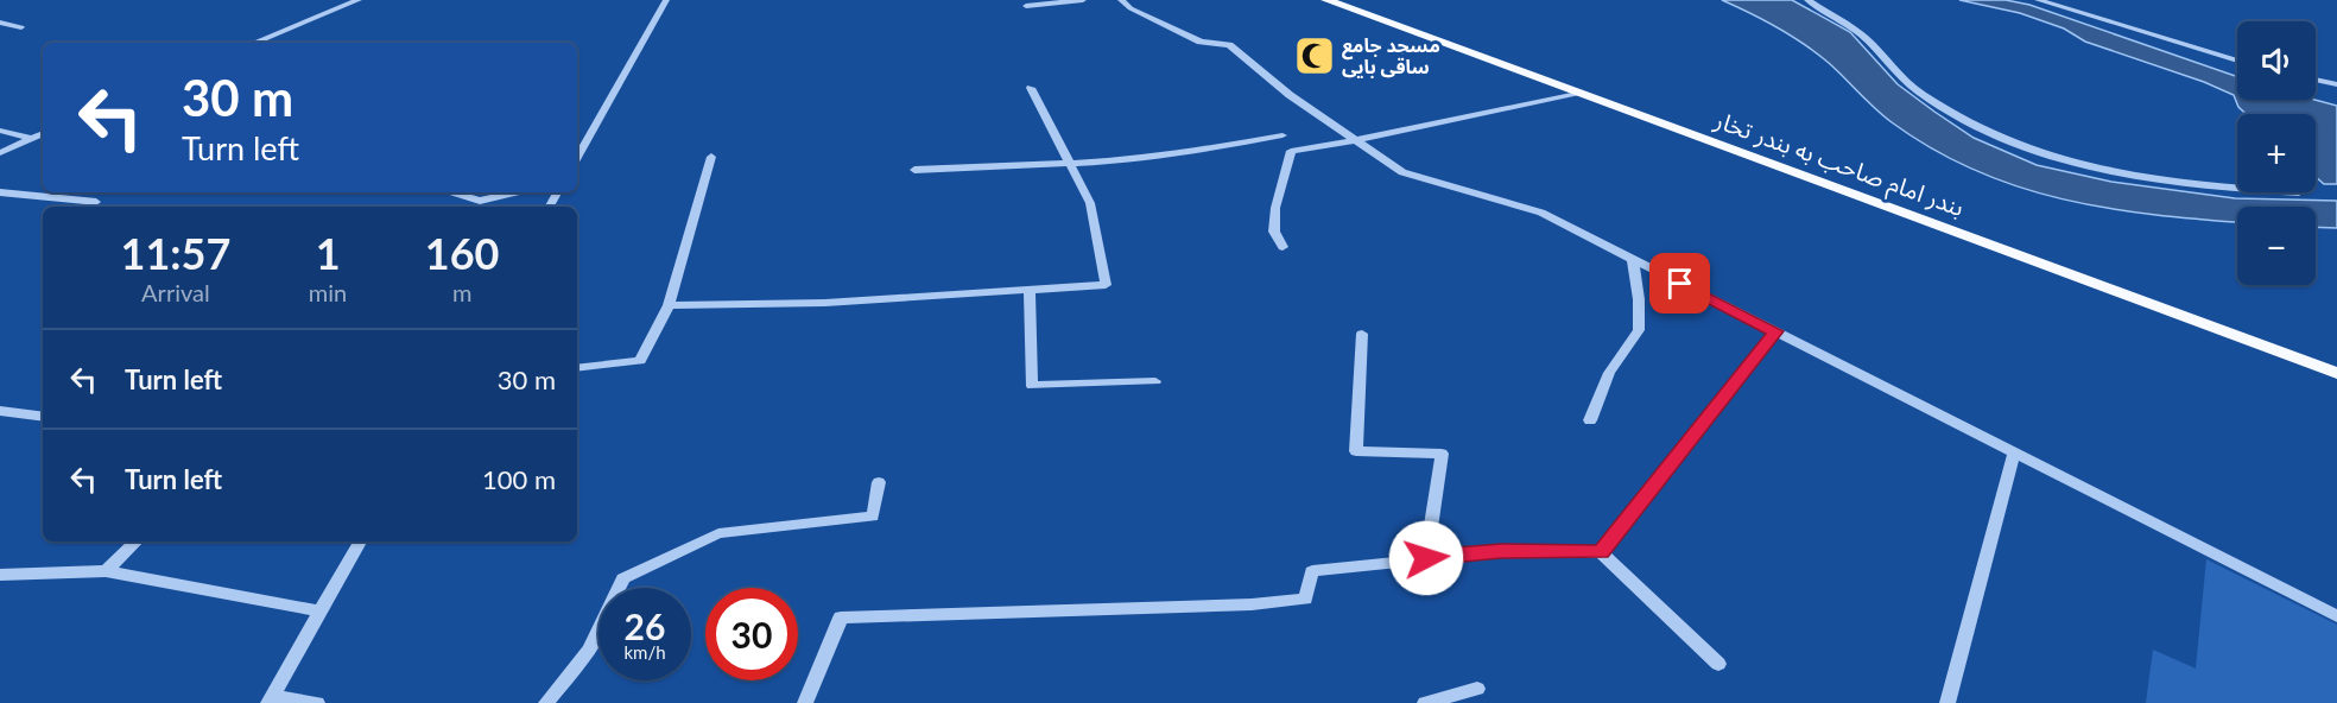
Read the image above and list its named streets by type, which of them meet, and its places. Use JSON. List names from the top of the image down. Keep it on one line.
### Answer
{"streets":{"main road":["بندر امام صاحب به بندر تخار"]},"places":{"mosque":["مسجد جامع ساقی بایی"]},"page":{"map_buttons":["+","−"],"turn":["30 m","Turn left"],"eta":["11:57","Arrival","1","min","160","m"],"list":[{"name":"Turn left","value":"30 m"},{"name":"Turn left","value":"100 m"}],"speed":"26 km/h","limit":"30"}}
